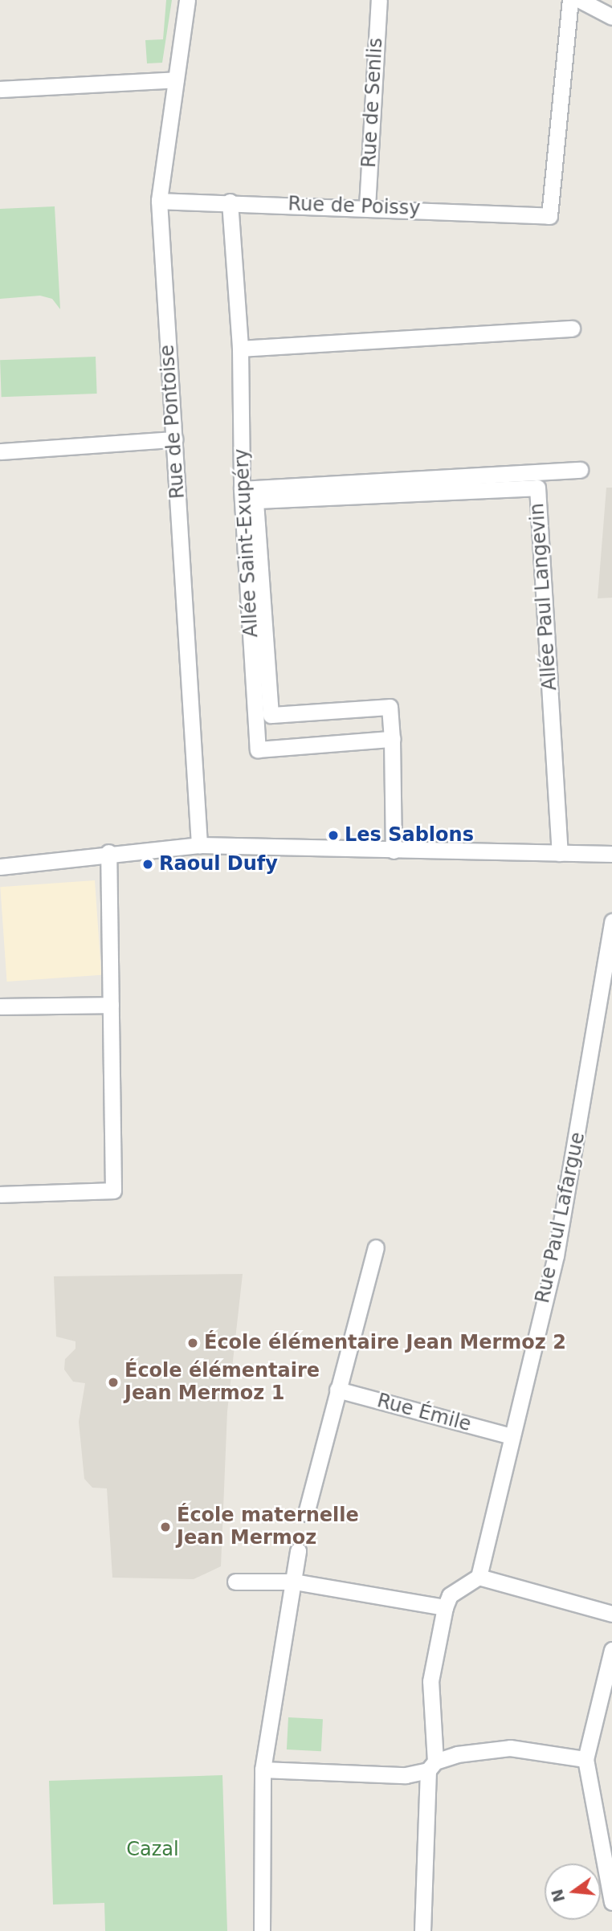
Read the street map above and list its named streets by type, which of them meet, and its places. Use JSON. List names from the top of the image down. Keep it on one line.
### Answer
{"streets":{"street":["Rue de Senlis","Rue de Poissy","Rue de Pontoise","Allée Saint-Exupéry","Allée Paul Langevin","Rue Paul Lafargue","Rue Émile"]},"crossings":[["Rue de Senlis","Rue de Poissy"],["Rue de Poissy","Rue de Pontoise"],["Rue de Poissy","Allée Saint-Exupéry"],["Allée Saint-Exupéry","Allée Paul Langevin"],["Rue Paul Lafargue","Rue Émile"]],"parks":["Cazal"],"places":["Les Sablons","Raoul Dufy","École élémentaire Jean Mermoz 2","École élémentaire Jean Mermoz 1","École maternelle Jean Mermoz"],"north":"left"}
